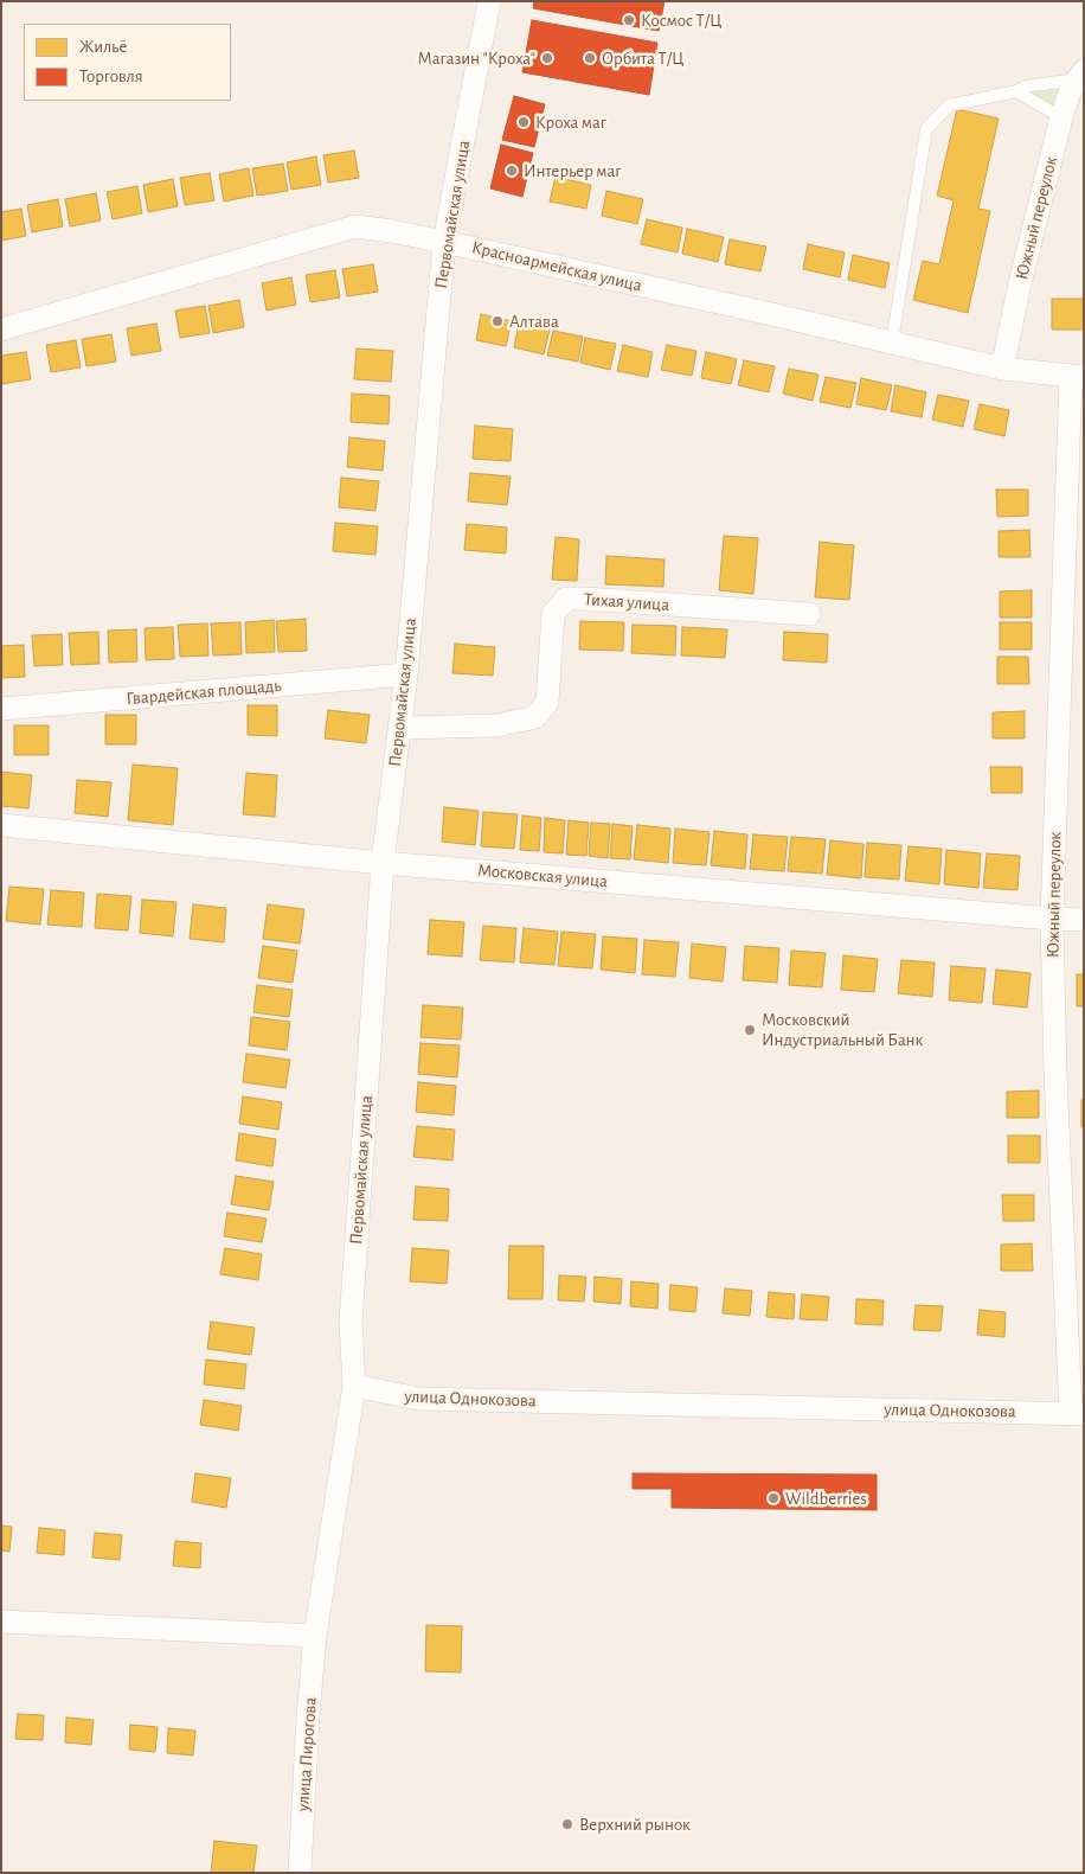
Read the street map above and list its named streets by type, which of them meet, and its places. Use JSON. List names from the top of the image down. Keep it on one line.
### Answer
{"streets":{"street":["Первомайская улица","Южный переулок","Красноармейская улица","Тихая улица","Гвардейская площадь","Московская улица","улица Однокозова","улица Пирогова"]},"crossings":[["Первомайская улица","Красноармейская улица"],["Первомайская улица","Тихая улица"],["Первомайская улица","Гвардейская площадь"],["Первомайская улица","Московская улица"],["Первомайская улица","улица Однокозова"],["Южный переулок","Красноармейская улица"],["Южный переулок","Московская улица"],["Южный переулок","улица Однокозова"]],"places":["Космос Т/Ц","Магазин \"Кроха\"","Орбита Т/Ц","Кроха маг","Интерьер маг","Алтава","Московский Индустриальный Банк","Wildberries","Верхний рынок"],"legend":["Жильё","Торговля"]}
